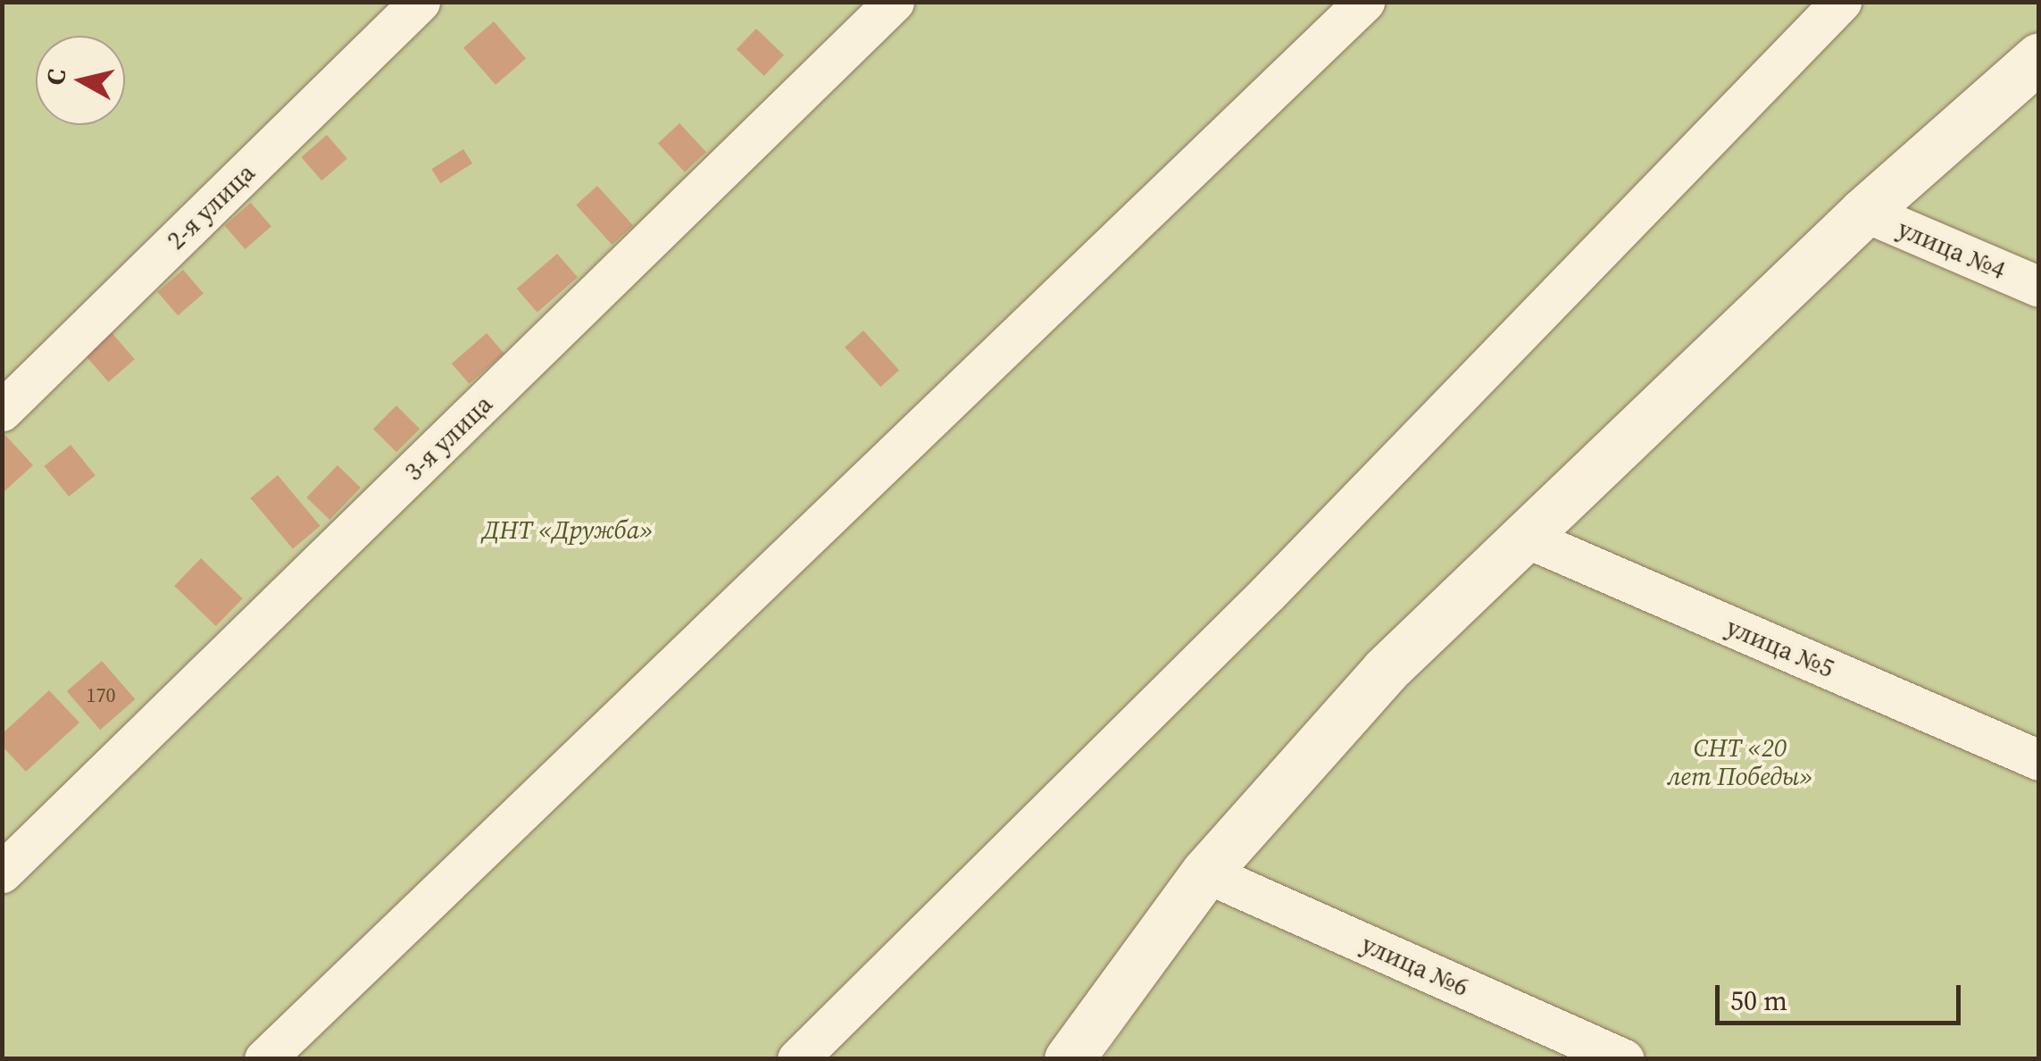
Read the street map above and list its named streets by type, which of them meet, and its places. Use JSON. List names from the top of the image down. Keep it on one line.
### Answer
{"streets":{"street":["2-я улица","улица №4","3-я улица","улица №5","улица №6"]},"parks":["ДНТ «Дружба»","СНТ «20 лет Победы»"],"house_numbers":["170"],"scale_bar":"50 m","north":"left"}
